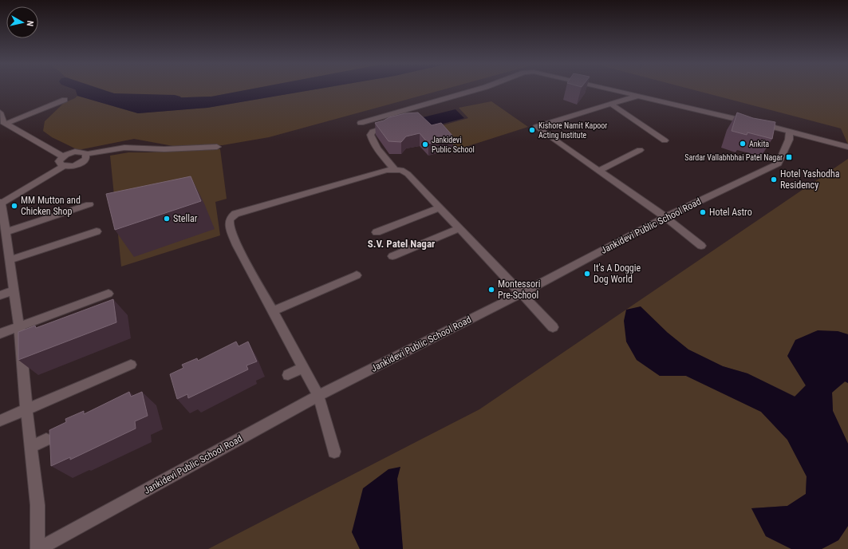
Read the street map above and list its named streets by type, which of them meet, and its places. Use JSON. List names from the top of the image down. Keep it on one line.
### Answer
{"streets":{"street":["Jankidevi Public School Road"]},"districts":["S.V. Patel Nagar"],"places":{"other":["Kishore Namit Kapoor Acting Institute","Ankita","Jankidevi Public School","Hotel Yashodha Residency","MM Mutton and Chicken Shop","Hotel Astro","Stellar","It's A Doggie Dog World","Montessori Pre-School"],"transit":["Sardar Vallabhbhai Patel Nagar"]},"north":"right"}
